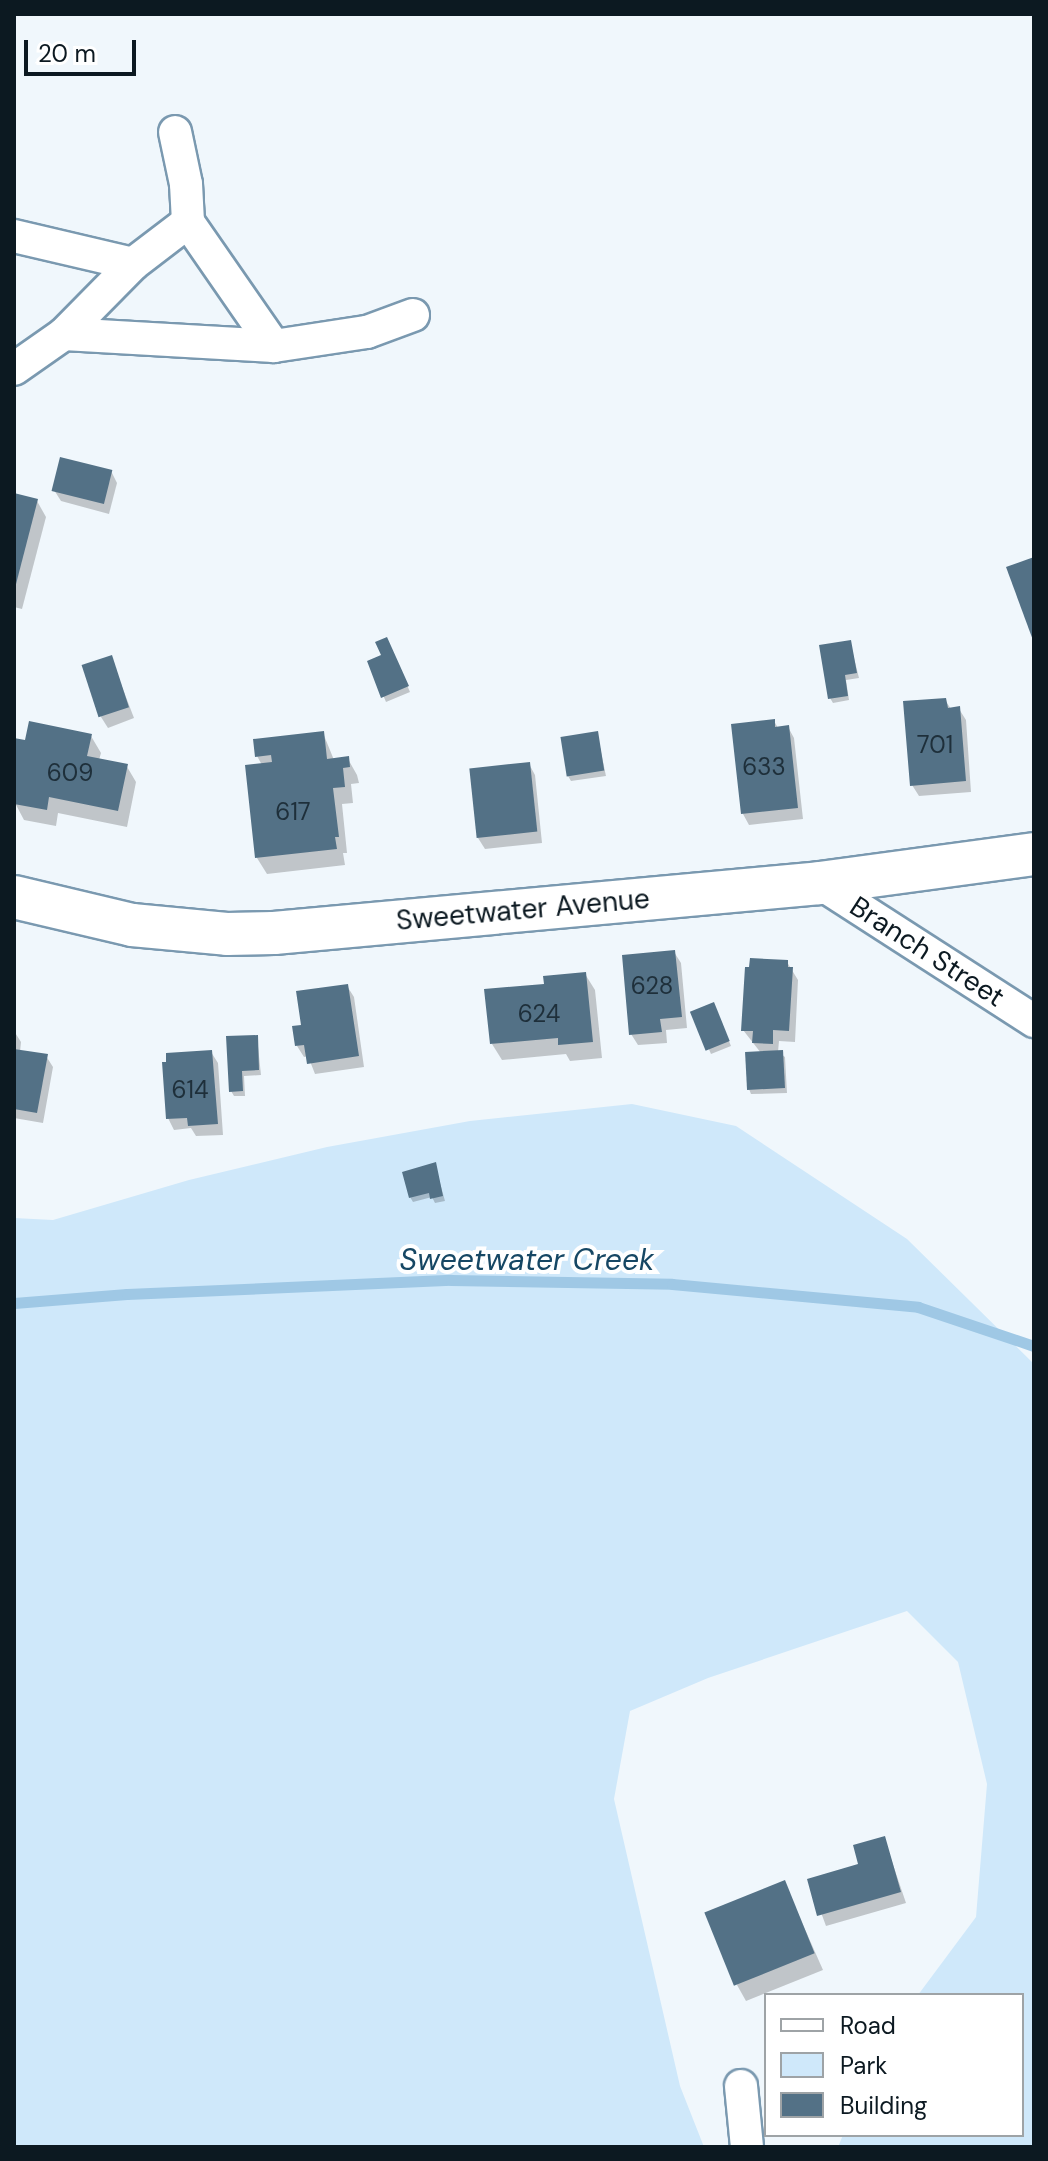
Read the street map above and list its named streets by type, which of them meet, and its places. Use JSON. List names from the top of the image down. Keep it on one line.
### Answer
{"streets":{"street":["Sweetwater Avenue","Branch Street"]},"crossings":[["Sweetwater Avenue","Branch Street"]],"water":["Sweetwater Creek"],"house_numbers":["701","633","609","617","628","624","614"],"legend":["Road","Park","Building"],"scale_bar":"20 m"}
